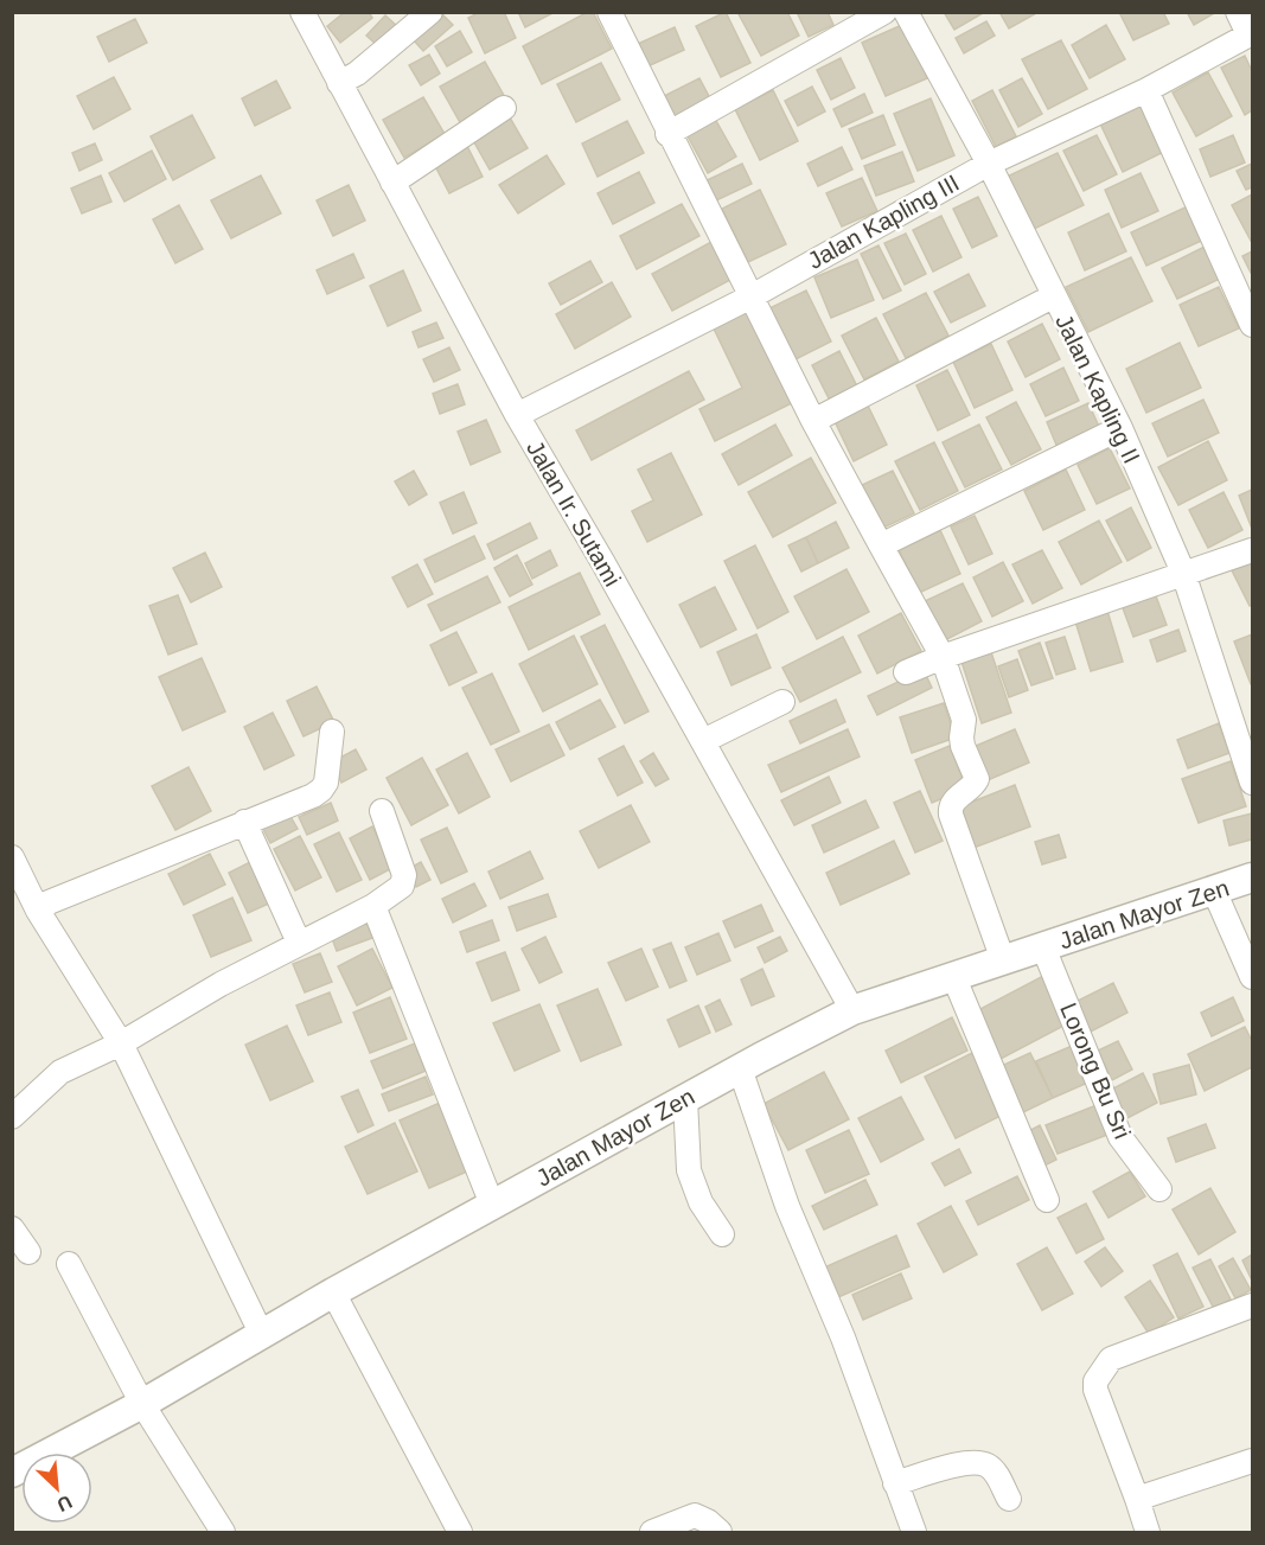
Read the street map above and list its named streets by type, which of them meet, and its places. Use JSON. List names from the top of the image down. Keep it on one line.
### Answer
{"streets":{"street":["Jalan Kapling III","Jalan Kapling II","Jalan Ir. Sutami","Jalan Mayor Zen","Lorong Bu Sri"]},"crossings":[["Jalan Kapling III","Jalan Kapling II"],["Jalan Kapling III","Jalan Ir. Sutami"],["Jalan Ir. Sutami","Jalan Mayor Zen"],["Jalan Mayor Zen","Lorong Bu Sri"]],"north":"bottom right"}
